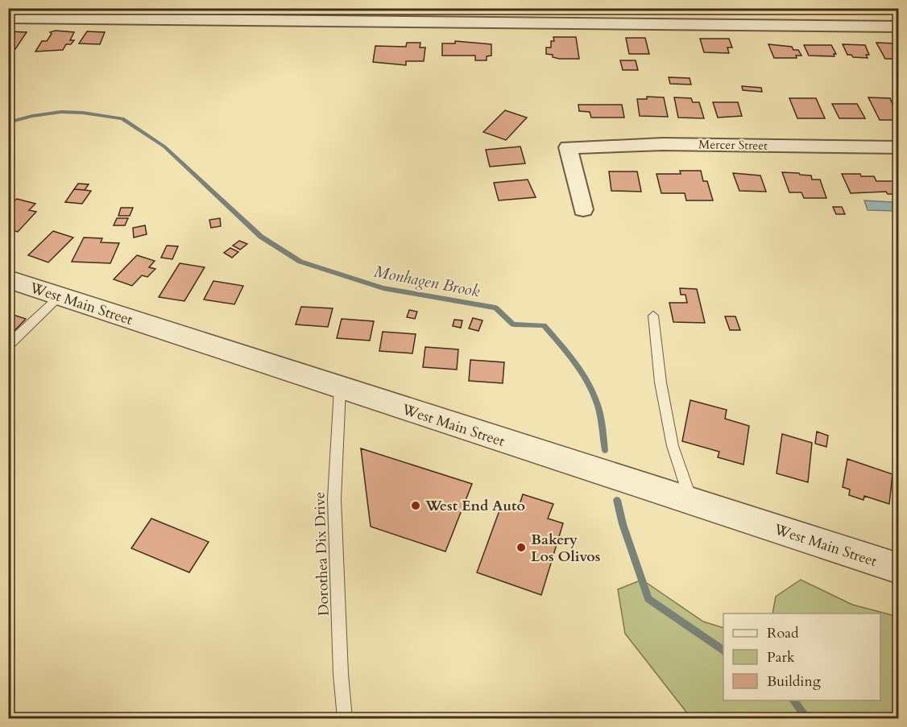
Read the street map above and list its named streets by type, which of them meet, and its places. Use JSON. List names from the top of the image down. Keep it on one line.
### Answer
{"streets":{"street":["Mercer Street","West Main Street"],"lane":["Dorothea Dix Drive"]},"crossings":[["West Main Street","Dorothea Dix Drive"]],"water":["Monhagen Brook"],"places":["West End Auto","Bakery Los Olivos"],"legend":["Road","Park","Building"]}
